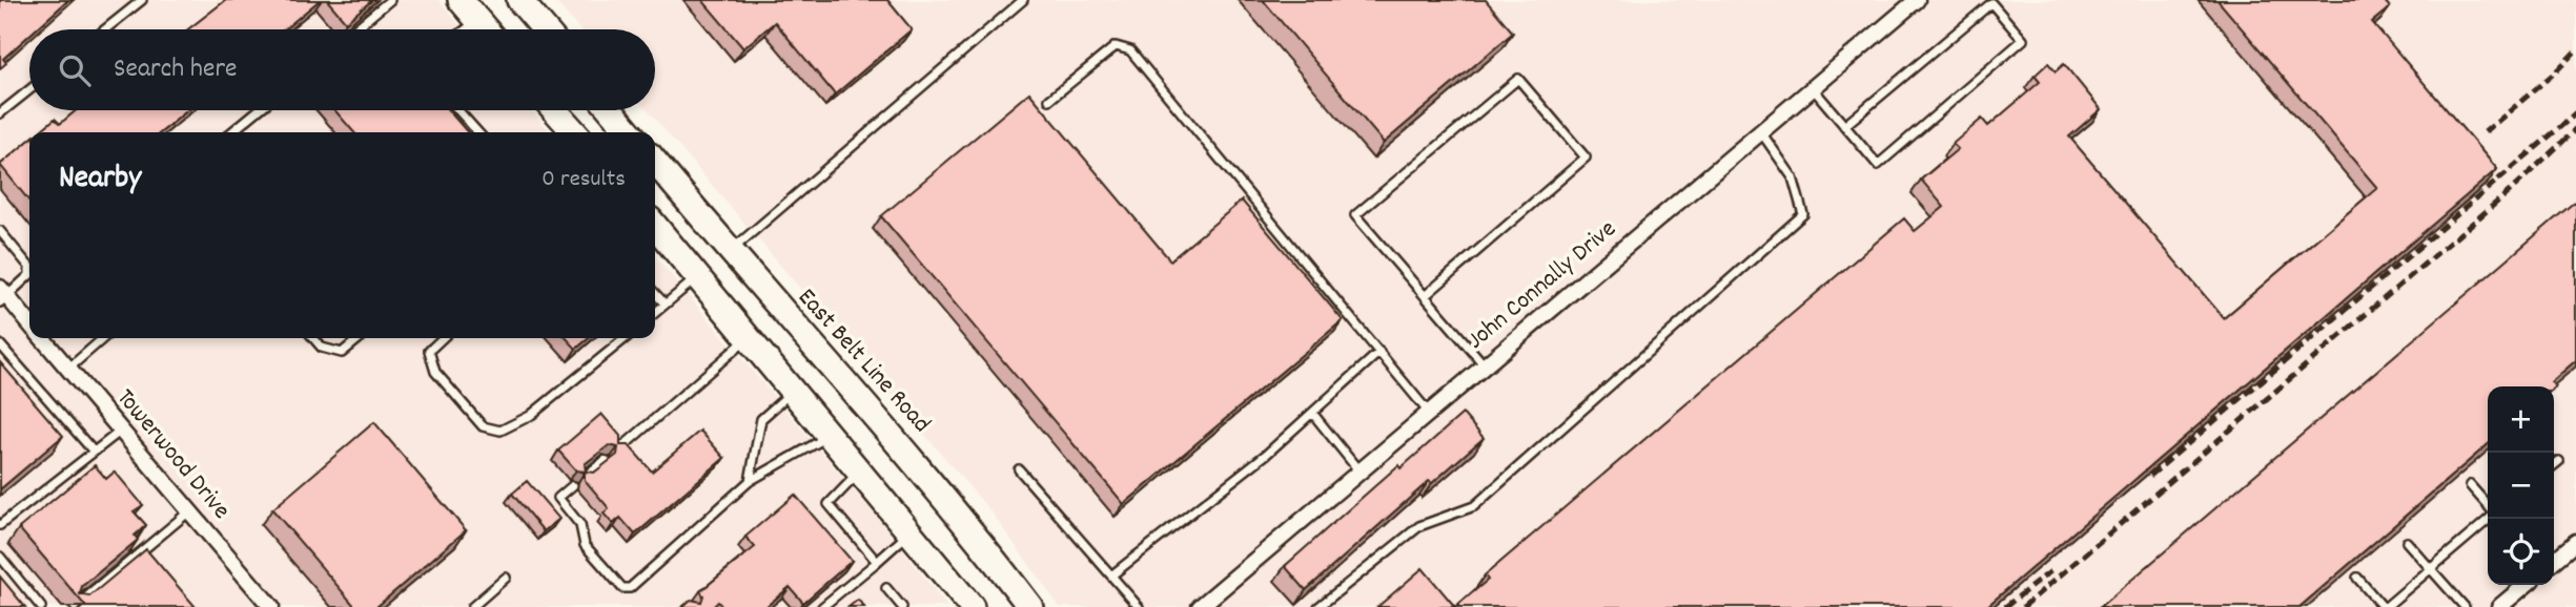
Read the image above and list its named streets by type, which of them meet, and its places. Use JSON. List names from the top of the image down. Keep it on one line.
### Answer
{"streets":{"main road":["East Belt Line Road"],"street":["John Connally Drive","Towerwood Drive"]},"page":{"search":"Search here","heading":["Nearby","0 results"],"map_buttons":["+","−"]}}
